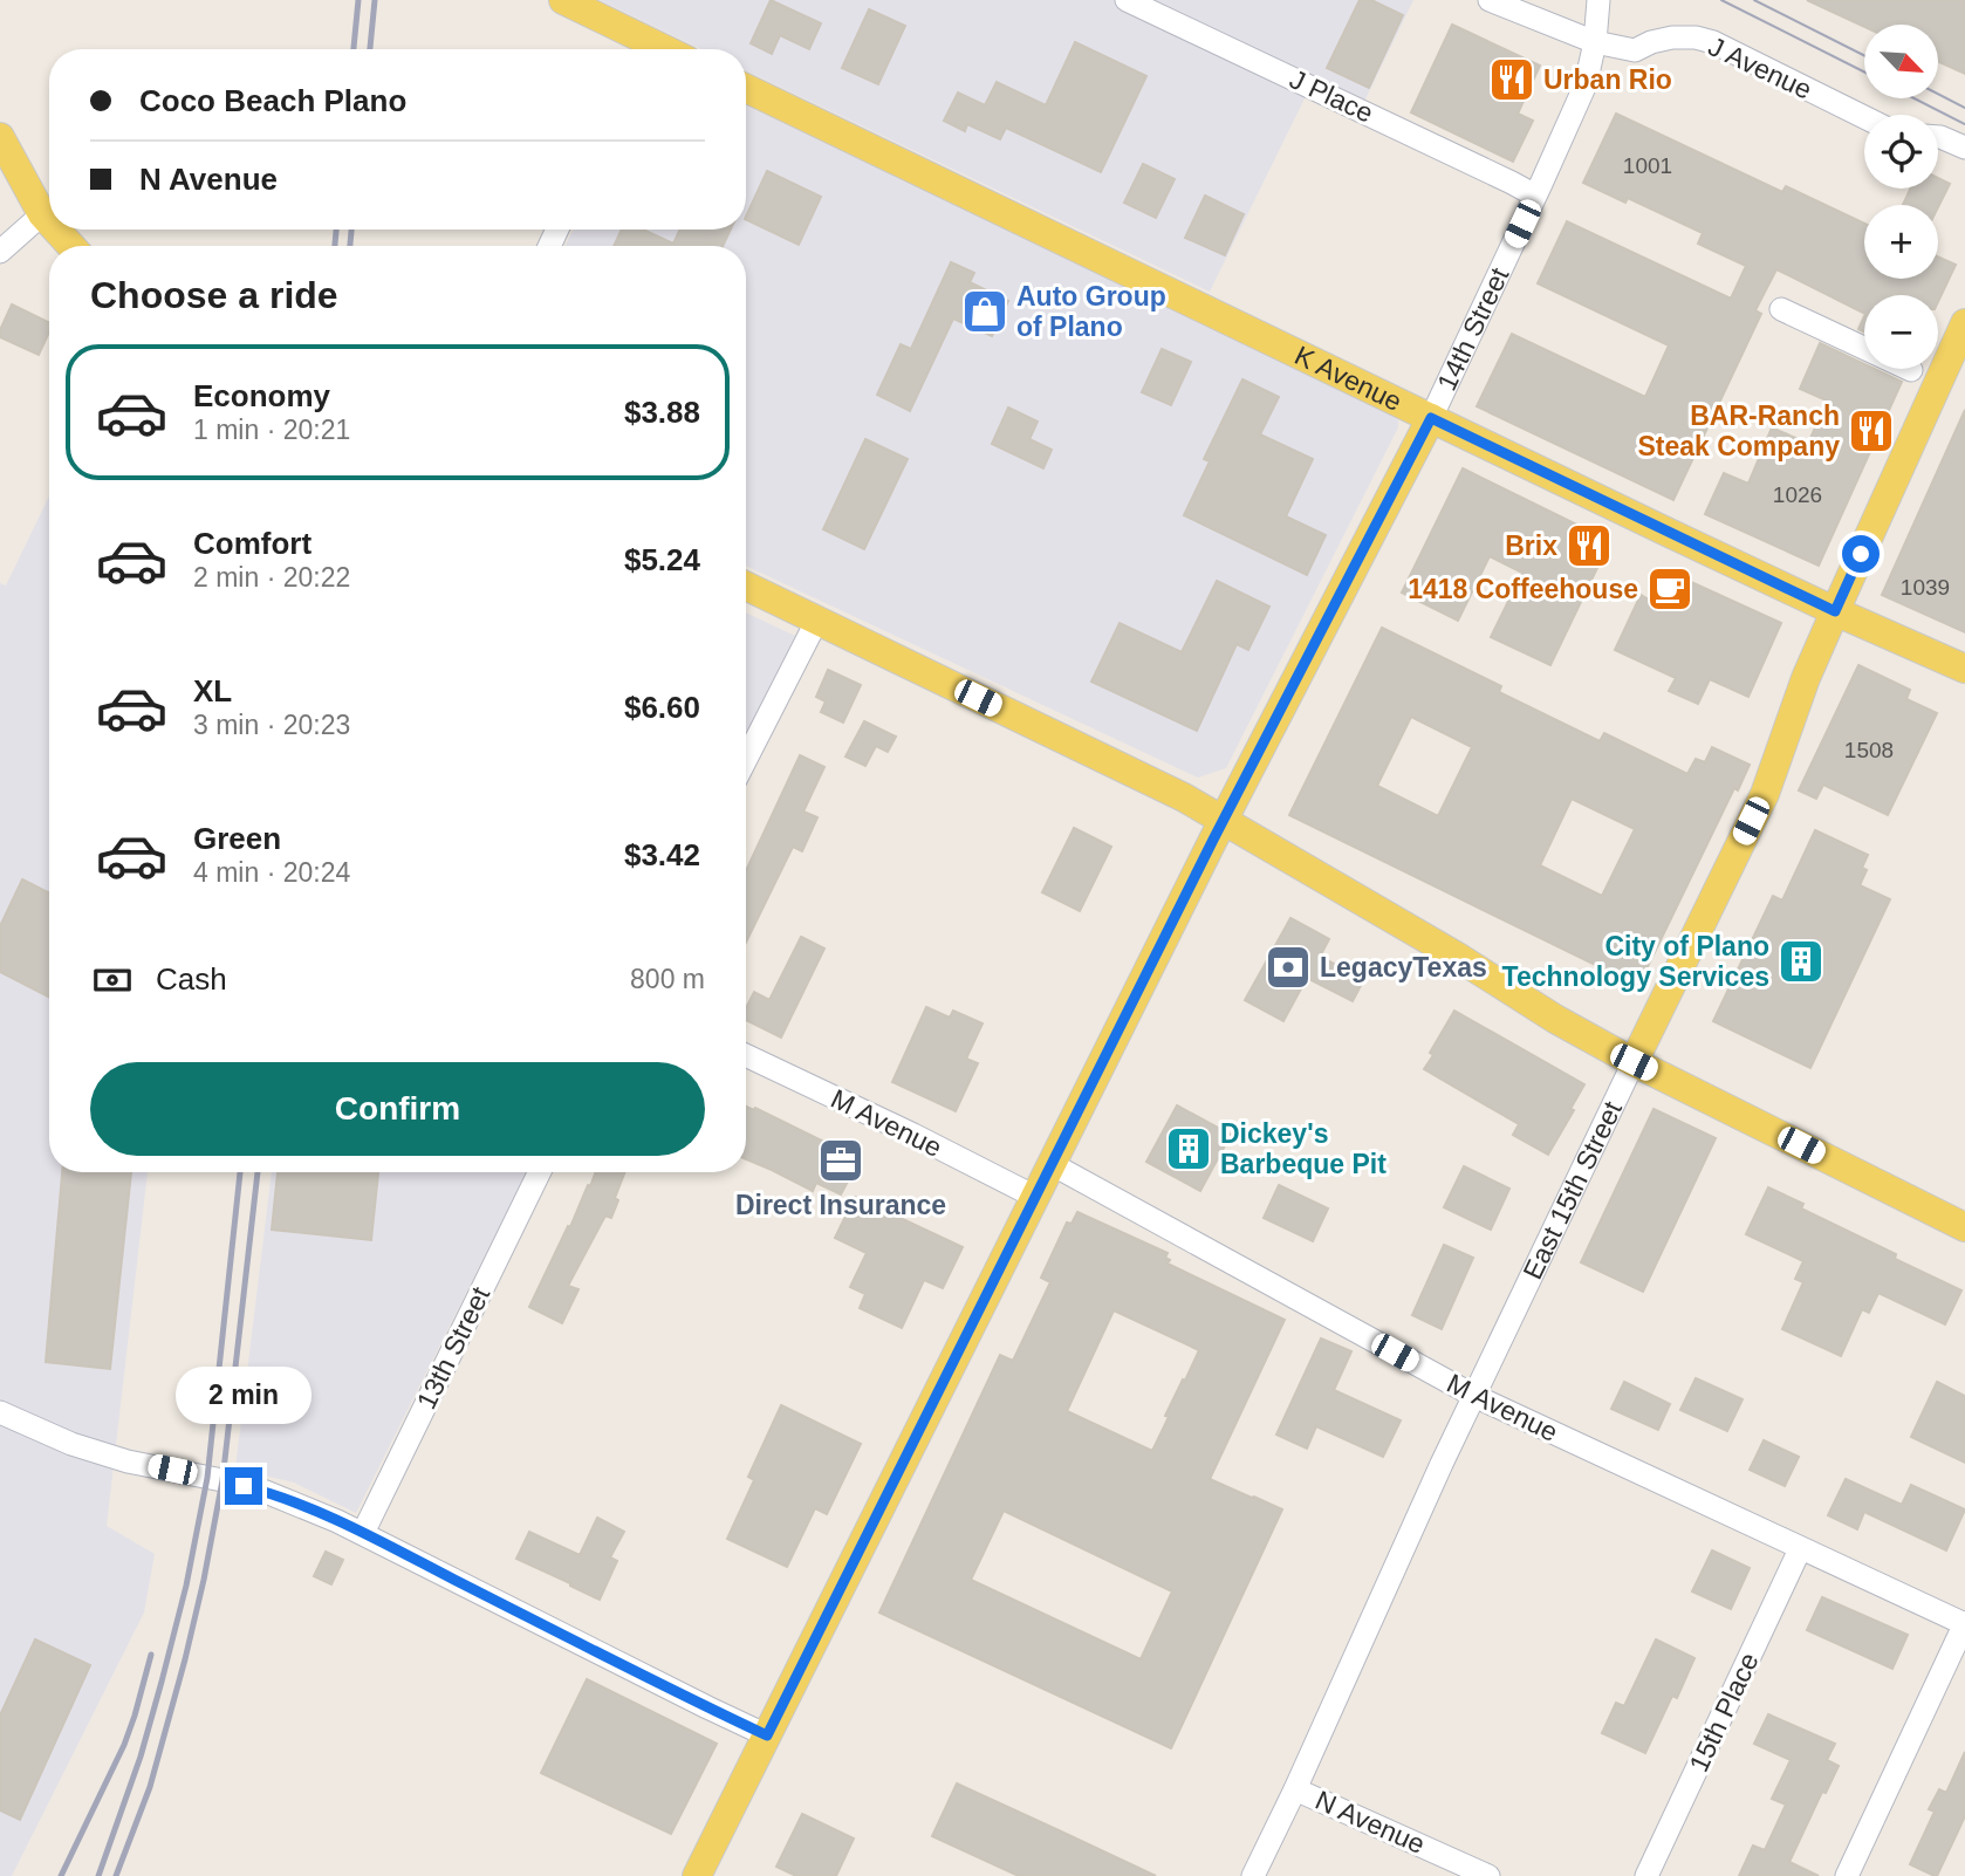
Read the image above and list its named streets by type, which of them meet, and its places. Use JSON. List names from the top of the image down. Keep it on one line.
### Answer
{"streets":{"main road":["14th Street","K Avenue","East 15th Street"],"street":["J Avenue","J Place","M Avenue","13th Street","15th Place","N Avenue"]},"crossings":[["J Avenue","14th Street"],["J Place","14th Street"],["14th Street","K Avenue"],["14th Street","M Avenue"],["K Avenue","East 15th Street"],["M Avenue","East 15th Street"],["M Avenue","15th Place"],["East 15th Street","N Avenue"]],"places":{"restaurant":["Urban Rio","BAR-Ranch Steak Company","Brix"],"shop":["Auto Group of Plano"],"cafe":["1418 Coffeehouse"],"building":["City of Plano Technology Services","Dickey's Barbeque Pit"],"bank":["LegacyTexas"],"office":["Direct Insurance"]},"house_numbers":["1001","1026","1039","1508"],"north":"bottom right","page":{"map_buttons":["+","−"],"banner":["Coco Beach Plano","N Avenue"],"heading":"Choose a ride","list":[{"name":"Economy","note":"1 min · 20:21","value":"$3.88"},{"name":"Comfort","note":"2 min · 20:22","value":"$5.24"},{"name":"XL","note":"3 min · 20:23","value":"$6.60"},{"name":"Green","note":"4 min · 20:24","value":"$3.42"}],"pay":["Cash","800 m"],"buttons":"Confirm","bubble":"2 min"}}
